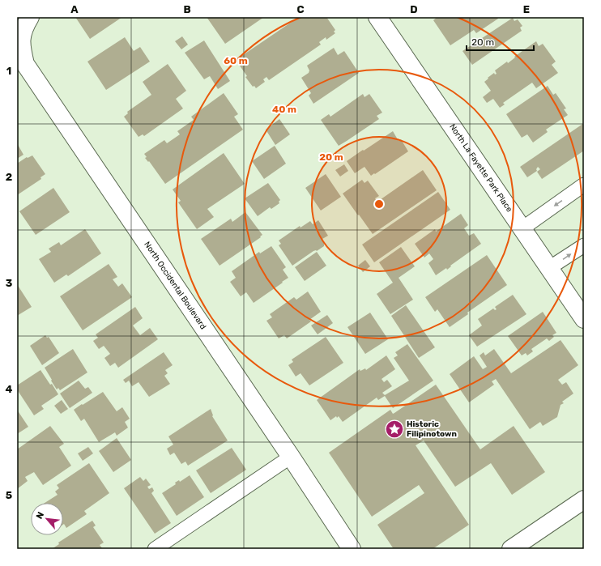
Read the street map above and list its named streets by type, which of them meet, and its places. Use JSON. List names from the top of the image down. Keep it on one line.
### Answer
{"streets":{"street":["North La Fayette Park Place","North Occidental Boulevard"]},"places":{"place":["Historic Filipinotown"]},"scale_bar":"20 m","north":"top left","grid":{"columns":["A","B","C","D","E"],"rows":["1","2","3","4","5"]},"rings":["60 m","40 m","20 m"]}
